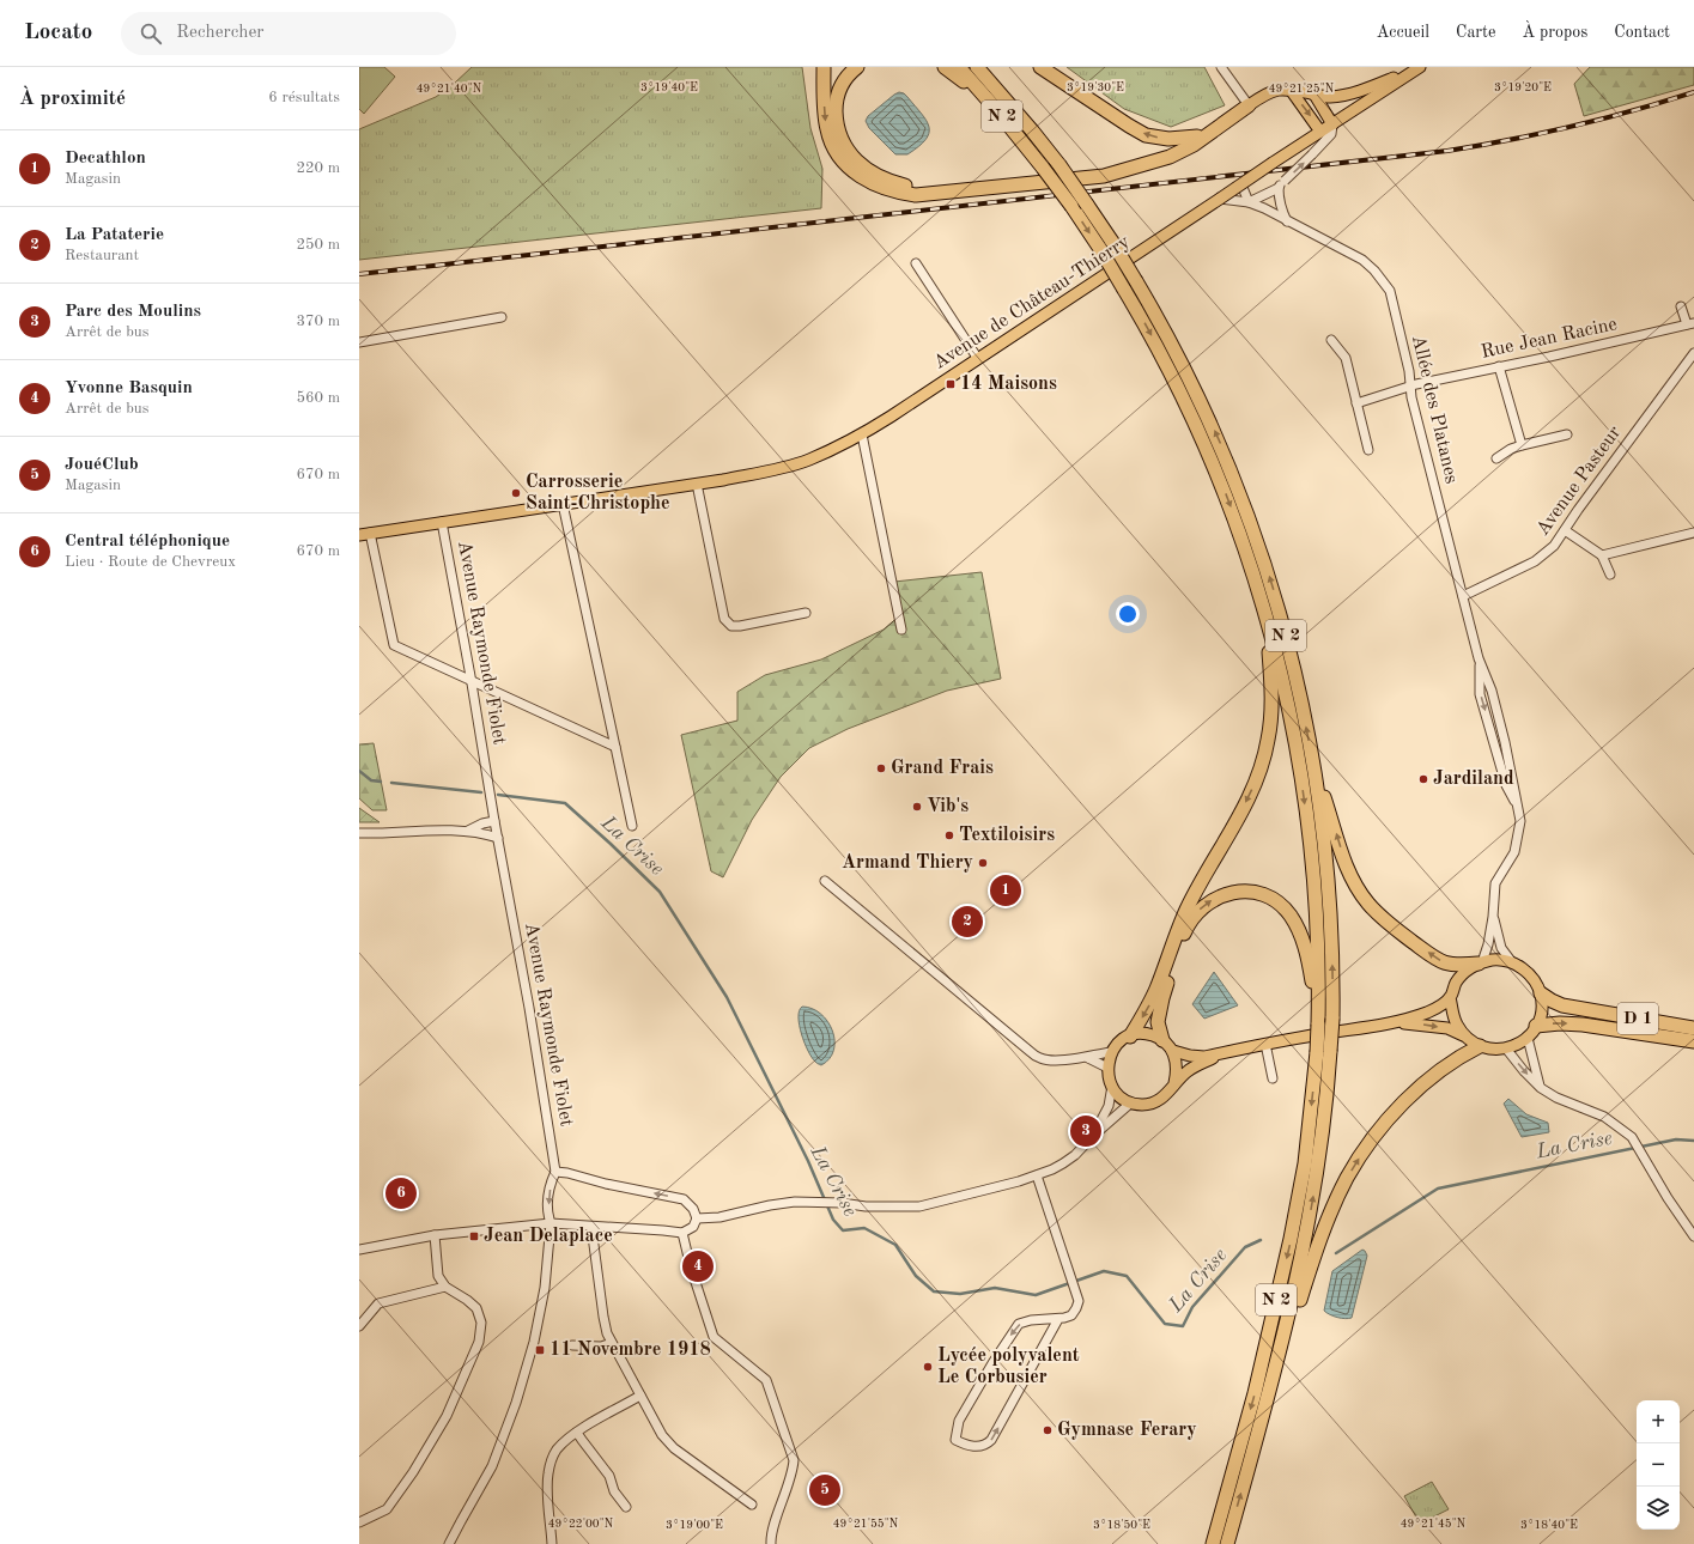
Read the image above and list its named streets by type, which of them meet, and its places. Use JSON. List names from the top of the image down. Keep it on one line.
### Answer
{"streets":{"highway":["N 2","D 1"],"main road":["Avenue de Château-Thierry"],"street":["Rue Jean Racine","Allée des Platanes","Avenue Pasteur","Avenue Raymonde Fiolet"]},"crossings":[["Avenue de Château-Thierry","Allée des Platanes"],["Avenue de Château-Thierry","Avenue Raymonde Fiolet"],["Rue Jean Racine","Allée des Platanes"],["Allée des Platanes","Avenue Pasteur"],["Allée des Platanes","D 1"]],"water":["La Crise"],"places":{"transit":["14 Maisons","Jean Delaplace","11 Novembre 1918"],"other":["Carrosserie Saint-Christophe","Grand Frais","Jardiland","Vib's","Textiloisirs","Armand Thiery","Lycée polyvalent Le Corbusier","Gymnase Ferary"]},"page":{"header":"Locato","search":"Rechercher","nav":["Accueil","Carte","À propos","Contact"],"heading":["À proximité","6 résultats"],"list":[{"mark":"1","name":"Decathlon","note":"Magasin","value":"220 m"},{"mark":"2","name":"La Pataterie","note":"Restaurant","value":"250 m"},{"mark":"3","name":"Parc des Moulins","note":"Arrêt de bus","value":"370 m"},{"mark":"4","name":"Yvonne Basquin","note":"Arrêt de bus","value":"560 m"},{"mark":"5","name":"JouéClub","note":"Magasin","value":"670 m"},{"mark":"6","name":"Central téléphonique","note":"Lieu · Route de Chevreux","value":"670 m"}],"pins":["1","2","3","6","4","5"],"map_buttons":["+","−"]},"coordinates":["3°19'40\"E","3°19'30\"E","3°19'20\"E","49°21'40\"N","49°21'25\"N","49°22'00\"N","49°21'55\"N","49°21'45\"N","3°19'00\"E","3°18'50\"E","3°18'40\"E"]}
